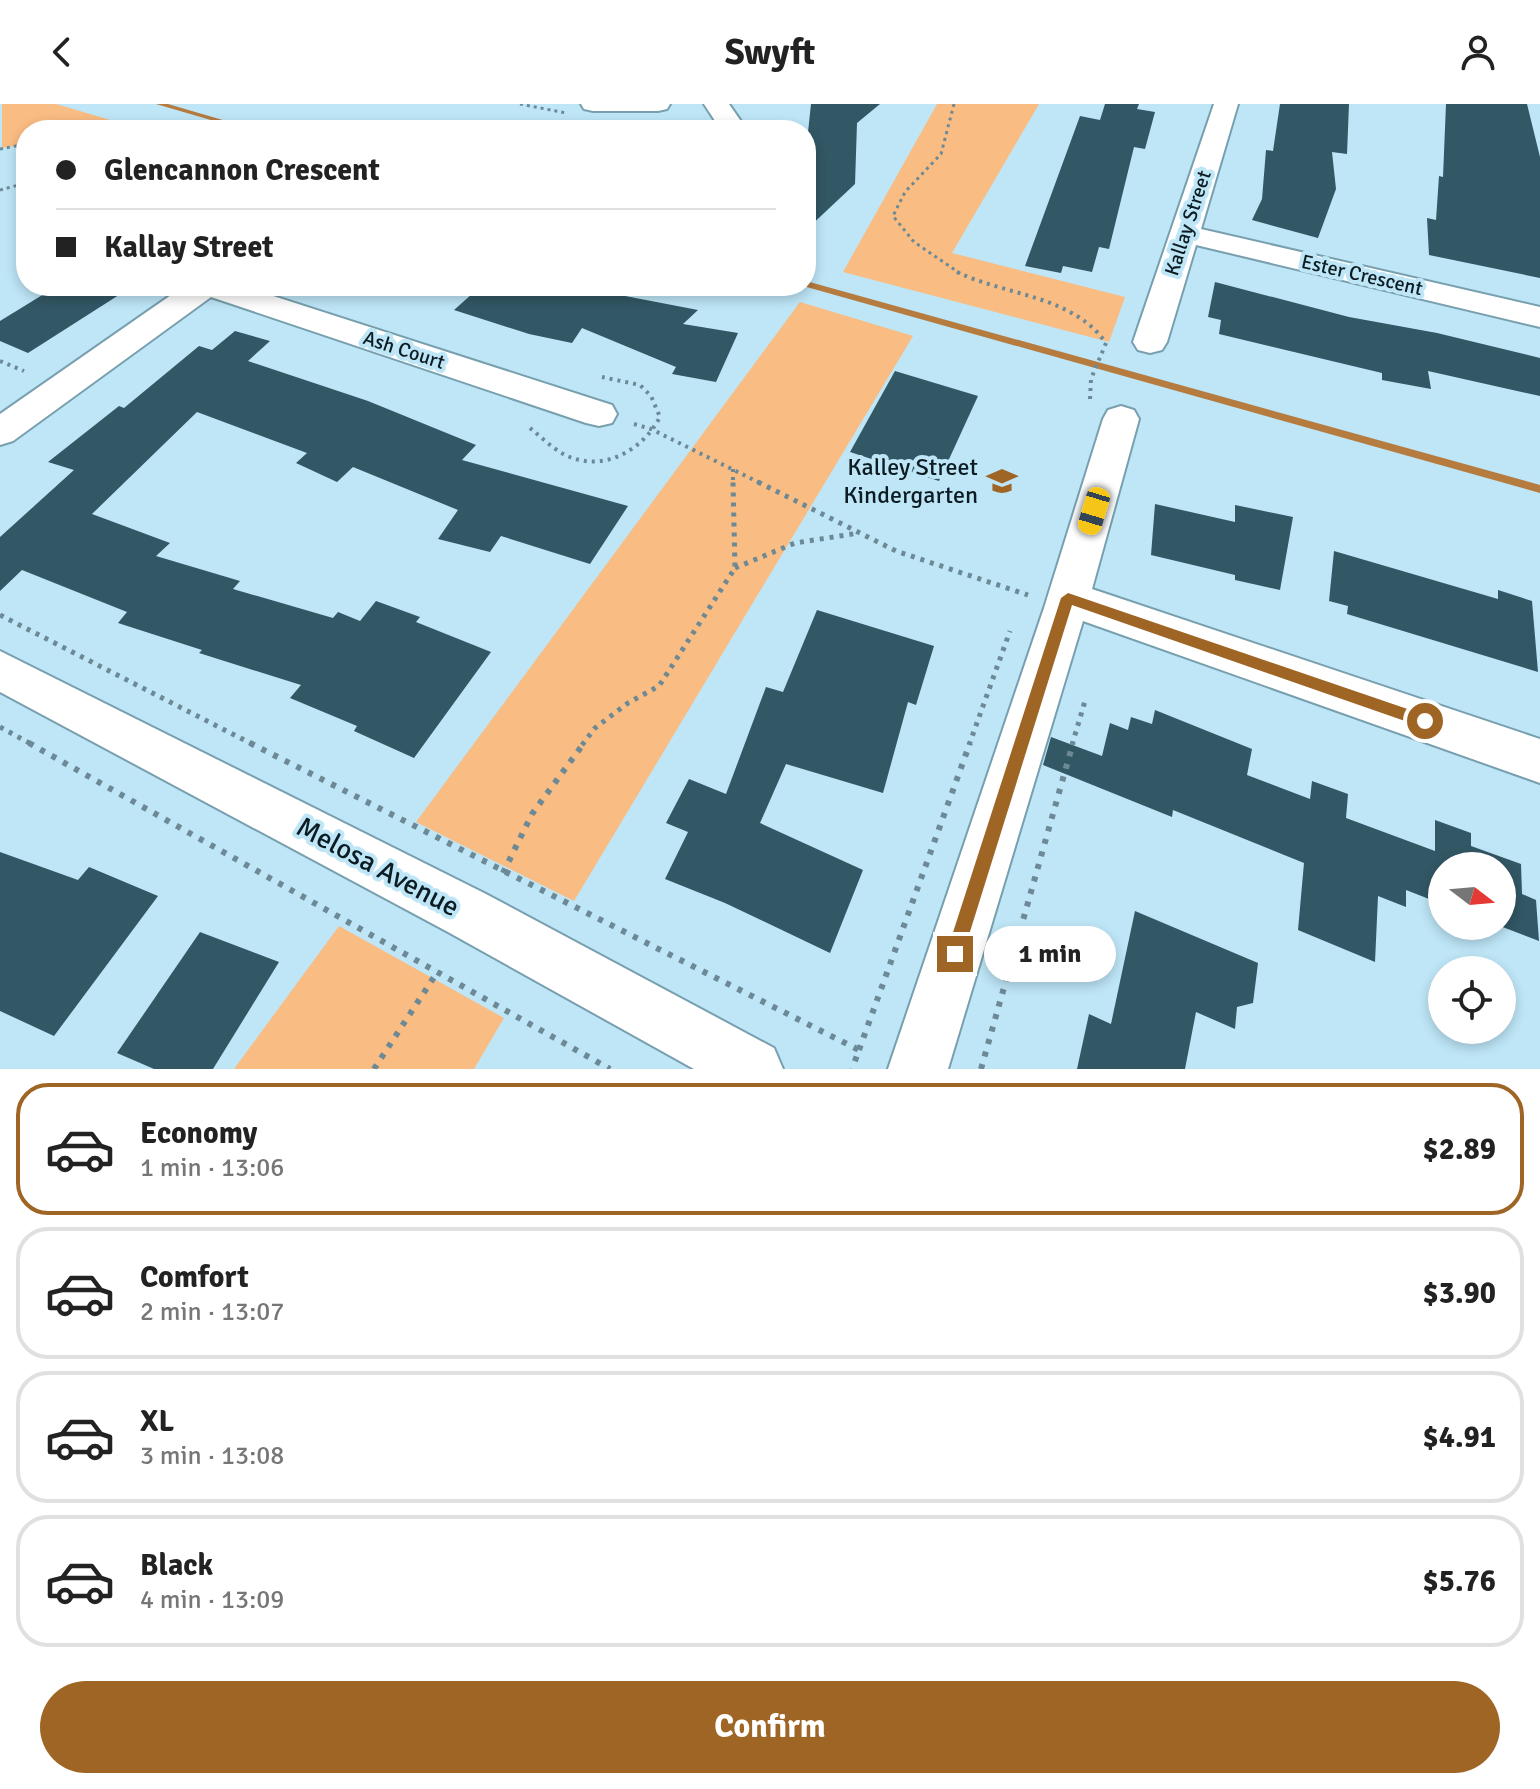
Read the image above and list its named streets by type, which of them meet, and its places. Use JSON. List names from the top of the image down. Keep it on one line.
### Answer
{"streets":{"street":["Kallay Street","Ester Crescent","Ash Court","Melosa Avenue"]},"crossings":[["Kallay Street","Ester Crescent"]],"places":{"school or university":["Kalley Street Kindergarten"]},"north":"right","page":{"header":"Swyft","banner":["Glencannon Crescent","Kallay Street"],"bubble":"1 min","list":[{"name":"Economy","note":"1 min · 13:06","value":"$2.89"},{"name":"Comfort","note":"2 min · 13:07","value":"$3.90"},{"name":"XL","note":"3 min · 13:08","value":"$4.91"},{"name":"Black","note":"4 min · 13:09","value":"$5.76"}],"buttons":"Confirm"}}
